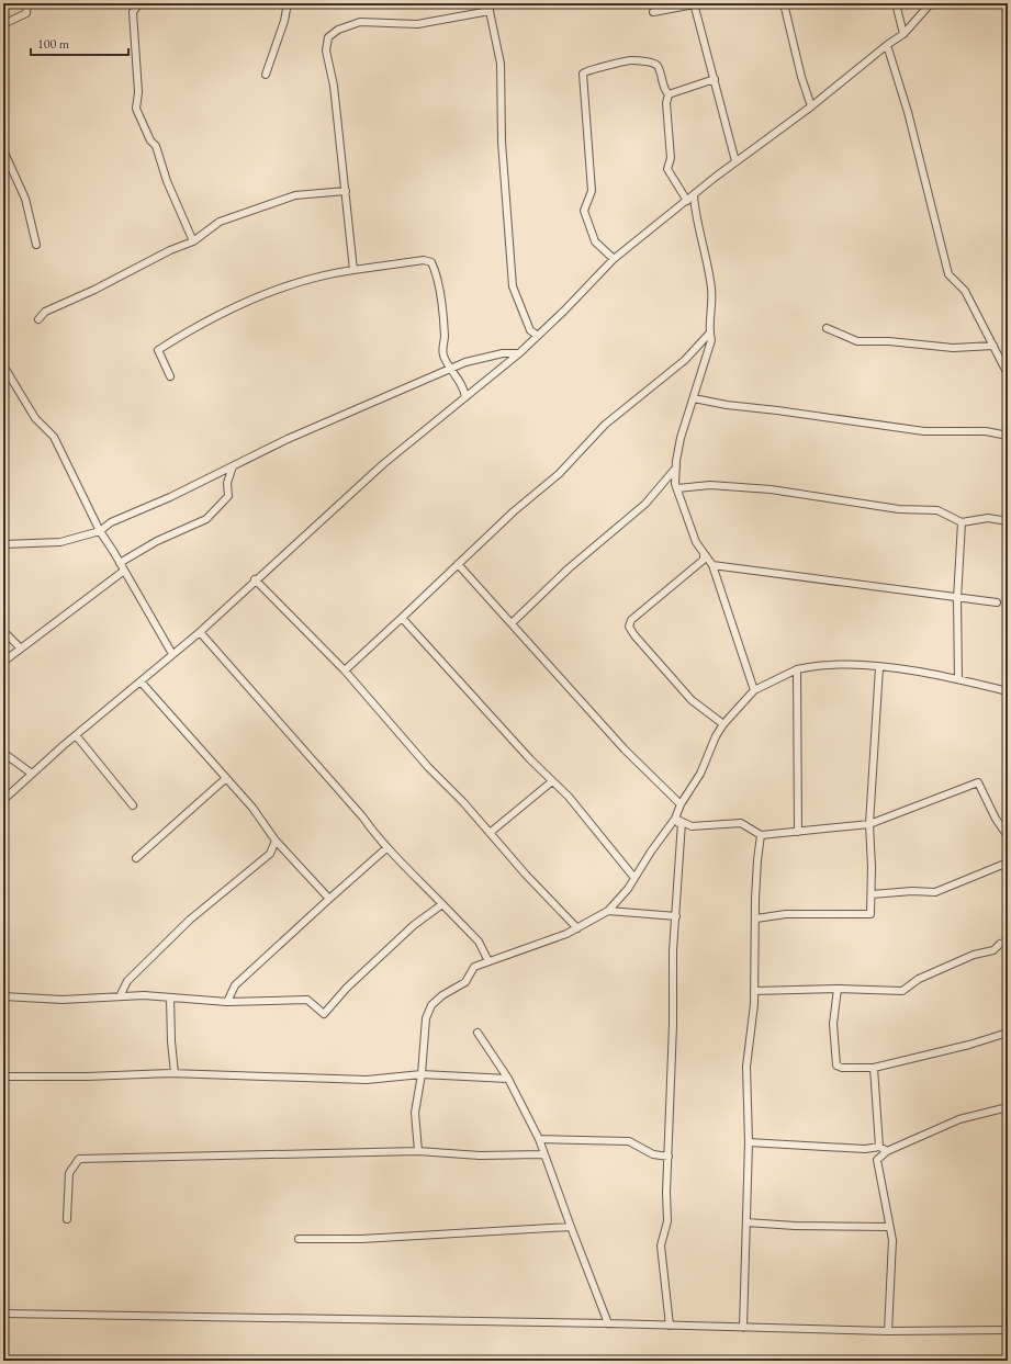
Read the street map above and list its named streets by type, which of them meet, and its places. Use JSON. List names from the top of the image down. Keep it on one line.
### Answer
{"scale_bar":"100 m"}
